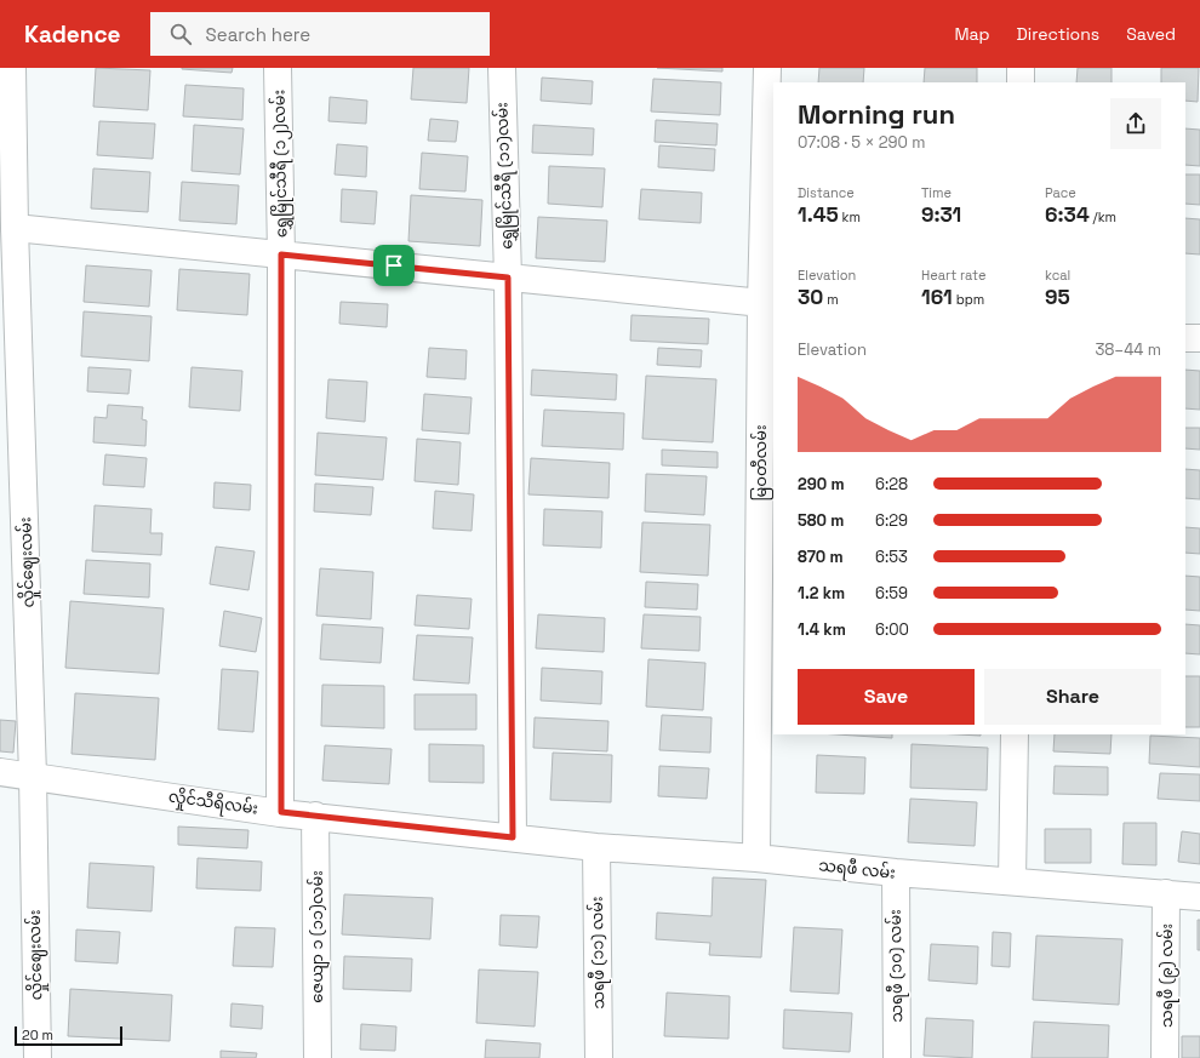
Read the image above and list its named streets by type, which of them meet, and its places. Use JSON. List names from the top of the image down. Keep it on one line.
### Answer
{"streets":{"street":["ရွှေမြိုင်သီရီ (၁၂)လမ်း","ရွှေမြိုင်သီရီ (၁၁)လမ်း","မြဝတီလမ်း","လှိုင်ဈေးလမ်း","လှိုင်သီရိလမ်း","သရဖီ လမ်း","ဇေယျာ ၁ (၁၁)လမ်း","သရဖီ (၁၁) လမ်း","သရဖီ (၁၀) လမ်း","သရဖီ (၉) လမ်း"]},"crossings":[["ရွှေမြိုင်သီရီ (၁၂)လမ်း","လှိုင်သီရိလမ်း"],["ရွှေမြိုင်သီရီ (၁၁)လမ်း","လှိုင်သီရိလမ်း"],["ရွှေမြိုင်သီရီ (၁၁)လမ်း","သရဖီ လမ်း"],["မြဝတီလမ်း","သရဖီ လမ်း"],["လှိုင်ဈေးလမ်း","လှိုင်သီရိလမ်း"],["လှိုင်သီရိလမ်း","သရဖီ လမ်း"],["လှိုင်သီရိလမ်း","ဇေယျာ ၁ (၁၁)လမ်း"],["သရဖီ လမ်း","သရဖီ (၁၁) လမ်း"],["သရဖီ လမ်း","သရဖီ (၁၀) လမ်း"],["သရဖီ လမ်း","သရဖီ (၉) လမ်း"]],"scale_bar":"20 m","page":{"header":"Kadence","search":"Search here","nav":["Map","Directions","Saved"],"heading":["Morning run","07:08 · 5 × 290 m"],"stats":[["Distance","1.45 km"],["Time","9:31"],["Pace","6:34 /km"],["Elevation","30 m"],["Heart rate","161 bpm"],["kcal","95"]],"chart":["Elevation","38–44 m"],"list":[{"name":"290 m","note":"6:28"},{"name":"580 m","note":"6:29"},{"name":"870 m","note":"6:53"},{"name":"1.2 km","note":"6:59"},{"name":"1.4 km","note":"6:00"}],"buttons":["Save","Share"],"scale":"20 m"}}
